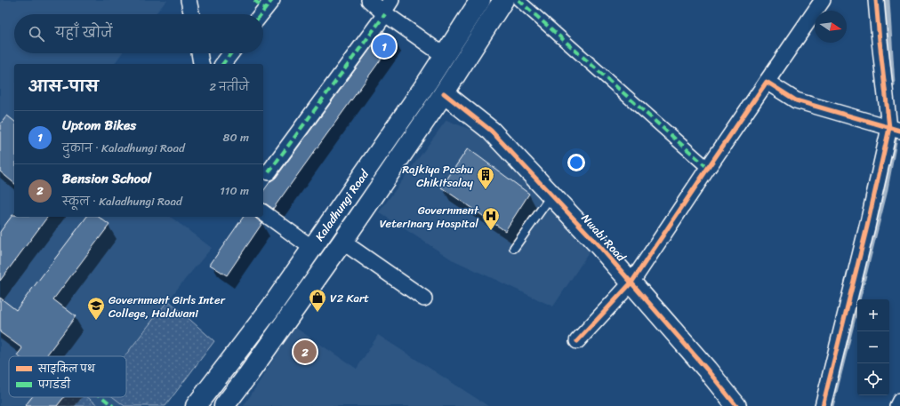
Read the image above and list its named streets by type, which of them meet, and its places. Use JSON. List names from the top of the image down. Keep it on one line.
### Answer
{"streets":{"main road":["Kaladhungi Road","Nwabi Road"]},"crossings":[["Kaladhungi Road","Nwabi Road"]],"places":{"building":["Rajkiya Pashu Chikitsalay"],"hospital":["Government Veterinary Hospital"],"shop":["V2 Kart"],"school or university":["Government Girls Inter College, Haldwani"]},"legend":["साइकिल पथ","पगडंडी"],"north":"right","page":{"search":"यहाँ खोजें","pins":["1","2"],"heading":["आस-पास","2 नतीजे"],"list":[{"mark":"1","name":"Uptom Bikes","note":"दुकान · Kaladhungi Road","value":"80 m"},{"mark":"2","name":"Bension School","note":"स्कूल · Kaladhungi Road","value":"110 m"}],"map_buttons":["+","−"]}}
